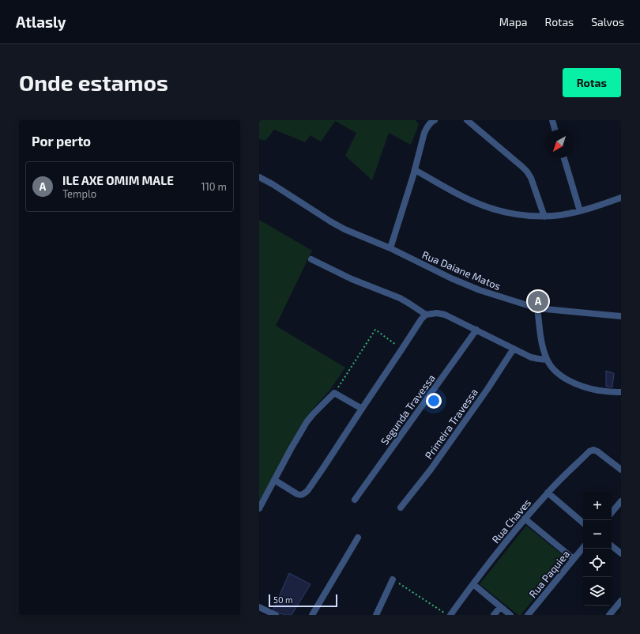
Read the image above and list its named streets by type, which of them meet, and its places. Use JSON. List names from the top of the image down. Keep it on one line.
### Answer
{"streets":{"street":["Rua Daiane Matos","Segunda Travessa","Primeira Travessa","Rua Chaves","Rua Paquiea"]},"scale_bar":"50 m","north":"bottom left","page":{"header":"Atlasly","nav":["Mapa","Rotas","Salvos"],"buttons":"Rotas","title":"Onde estamos","heading":"Por perto","list":[{"mark":"A","name":"ILE AXE OMIM MALE","note":"Templo","value":"110 m"}],"pins":"A","map_buttons":["+","−"],"scale":"50 m"}}
